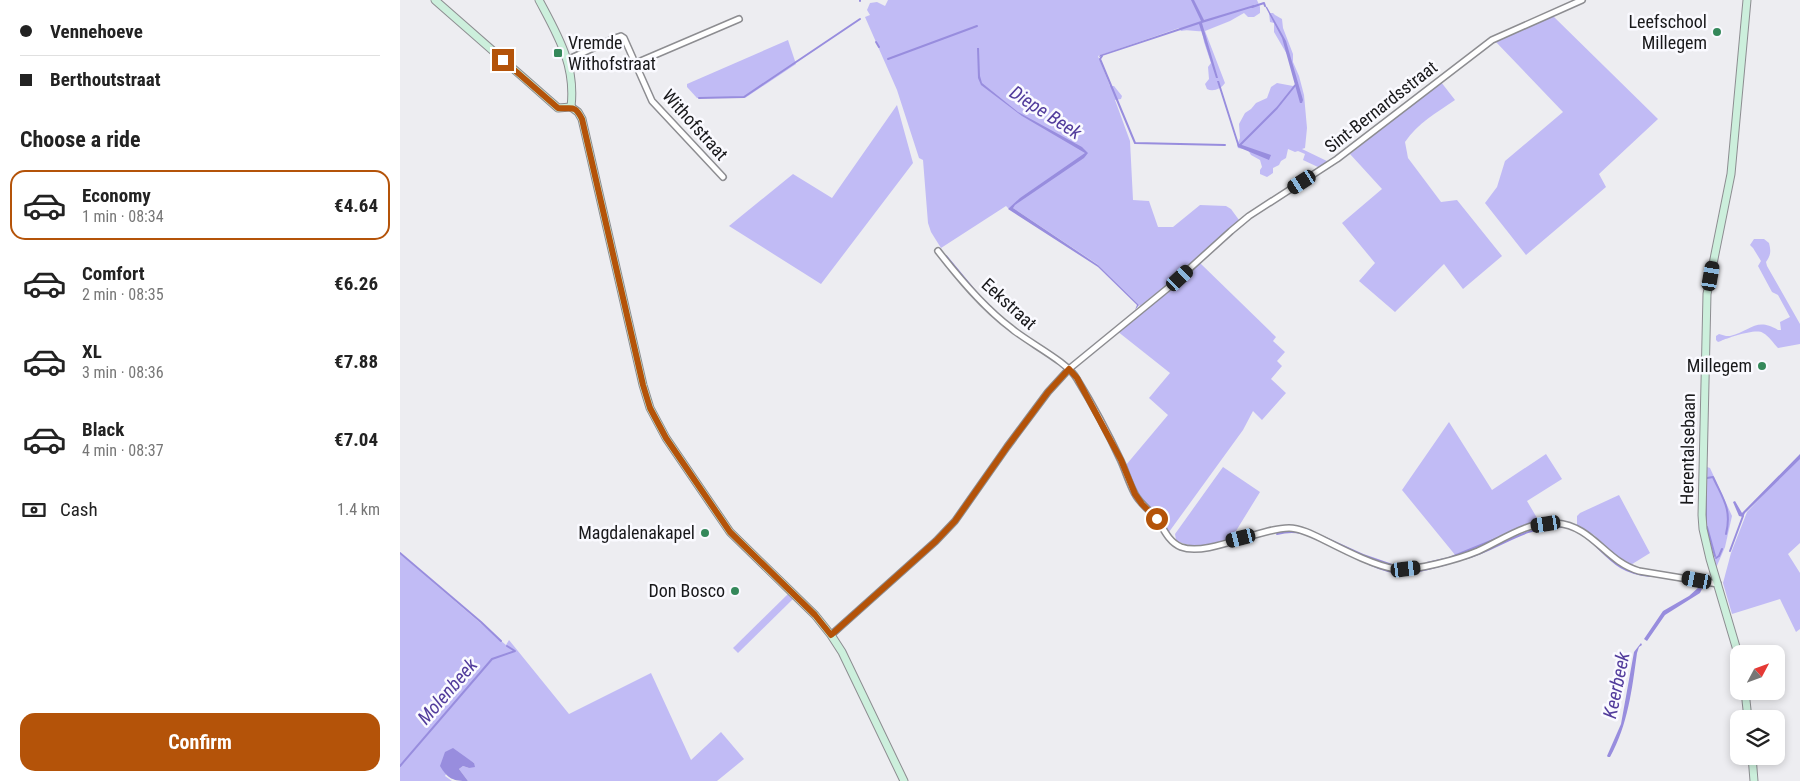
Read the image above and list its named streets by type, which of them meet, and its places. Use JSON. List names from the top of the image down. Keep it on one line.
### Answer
{"streets":{"street":["Sint-Bernardsstraat","Withofstraat","Eekstraat","Herentalsebaan"]},"crossings":[["Sint-Bernardsstraat","Eekstraat"],["Eekstraat","Herentalsebaan"]],"water":["Diepe Beek","Keerbeek","Molenbeek"],"places":{"other":["Leefschool Millegem","Millegem","Magdalenakapel","Don Bosco"],"transit":["Vremde Withofstraat"]},"north":"top right","page":{"banner":["Vennehoeve","Berthoutstraat"],"heading":"Choose a ride","list":[{"name":"Economy","note":"1 min · 08:34","value":"€4.64"},{"name":"Comfort","note":"2 min · 08:35","value":"€6.26"},{"name":"XL","note":"3 min · 08:36","value":"€7.88"},{"name":"Black","note":"4 min · 08:37","value":"€7.04"}],"pay":["Cash","1.4 km"],"buttons":"Confirm"}}
